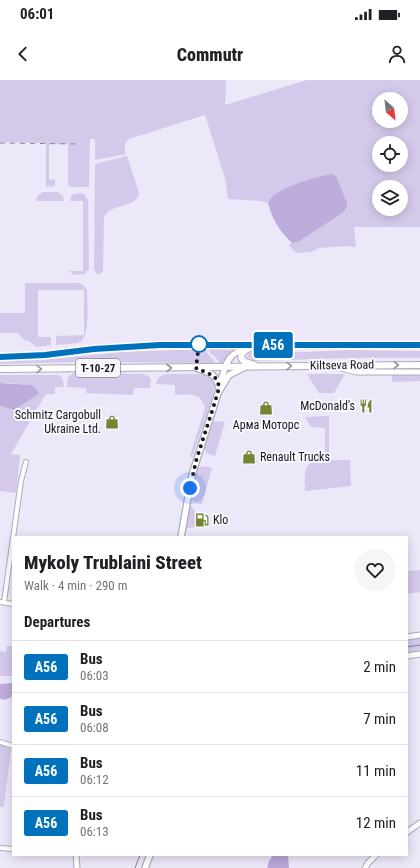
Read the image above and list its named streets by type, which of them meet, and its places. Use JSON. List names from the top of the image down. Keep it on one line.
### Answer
{"streets":{"highway":["Kiltseva Road","Т-10-27"]},"places":{"restaurant":["McDonald's"],"shop":["Арма Моторс","Schmitz Cargobull Ukraine Ltd.","Renault Trucks"],"fuel station":["Klo"]},"lines":["bus line A56"],"north":"bottom right","page":{"status":"06:01","header":"Commutr","on_map":"A56","heading":[["Mykoly Trublaini Street","Walk · 4 min · 290 m"],"Departures"],"list":[{"mark":"A56","name":"Bus","note":"06:03","value":"2 min"},{"mark":"A56","name":"Bus","note":"06:08","value":"7 min"},{"mark":"A56","name":"Bus","note":"06:12","value":"11 min"},{"mark":"A56","name":"Bus","note":"06:13","value":"12 min"}]}}
